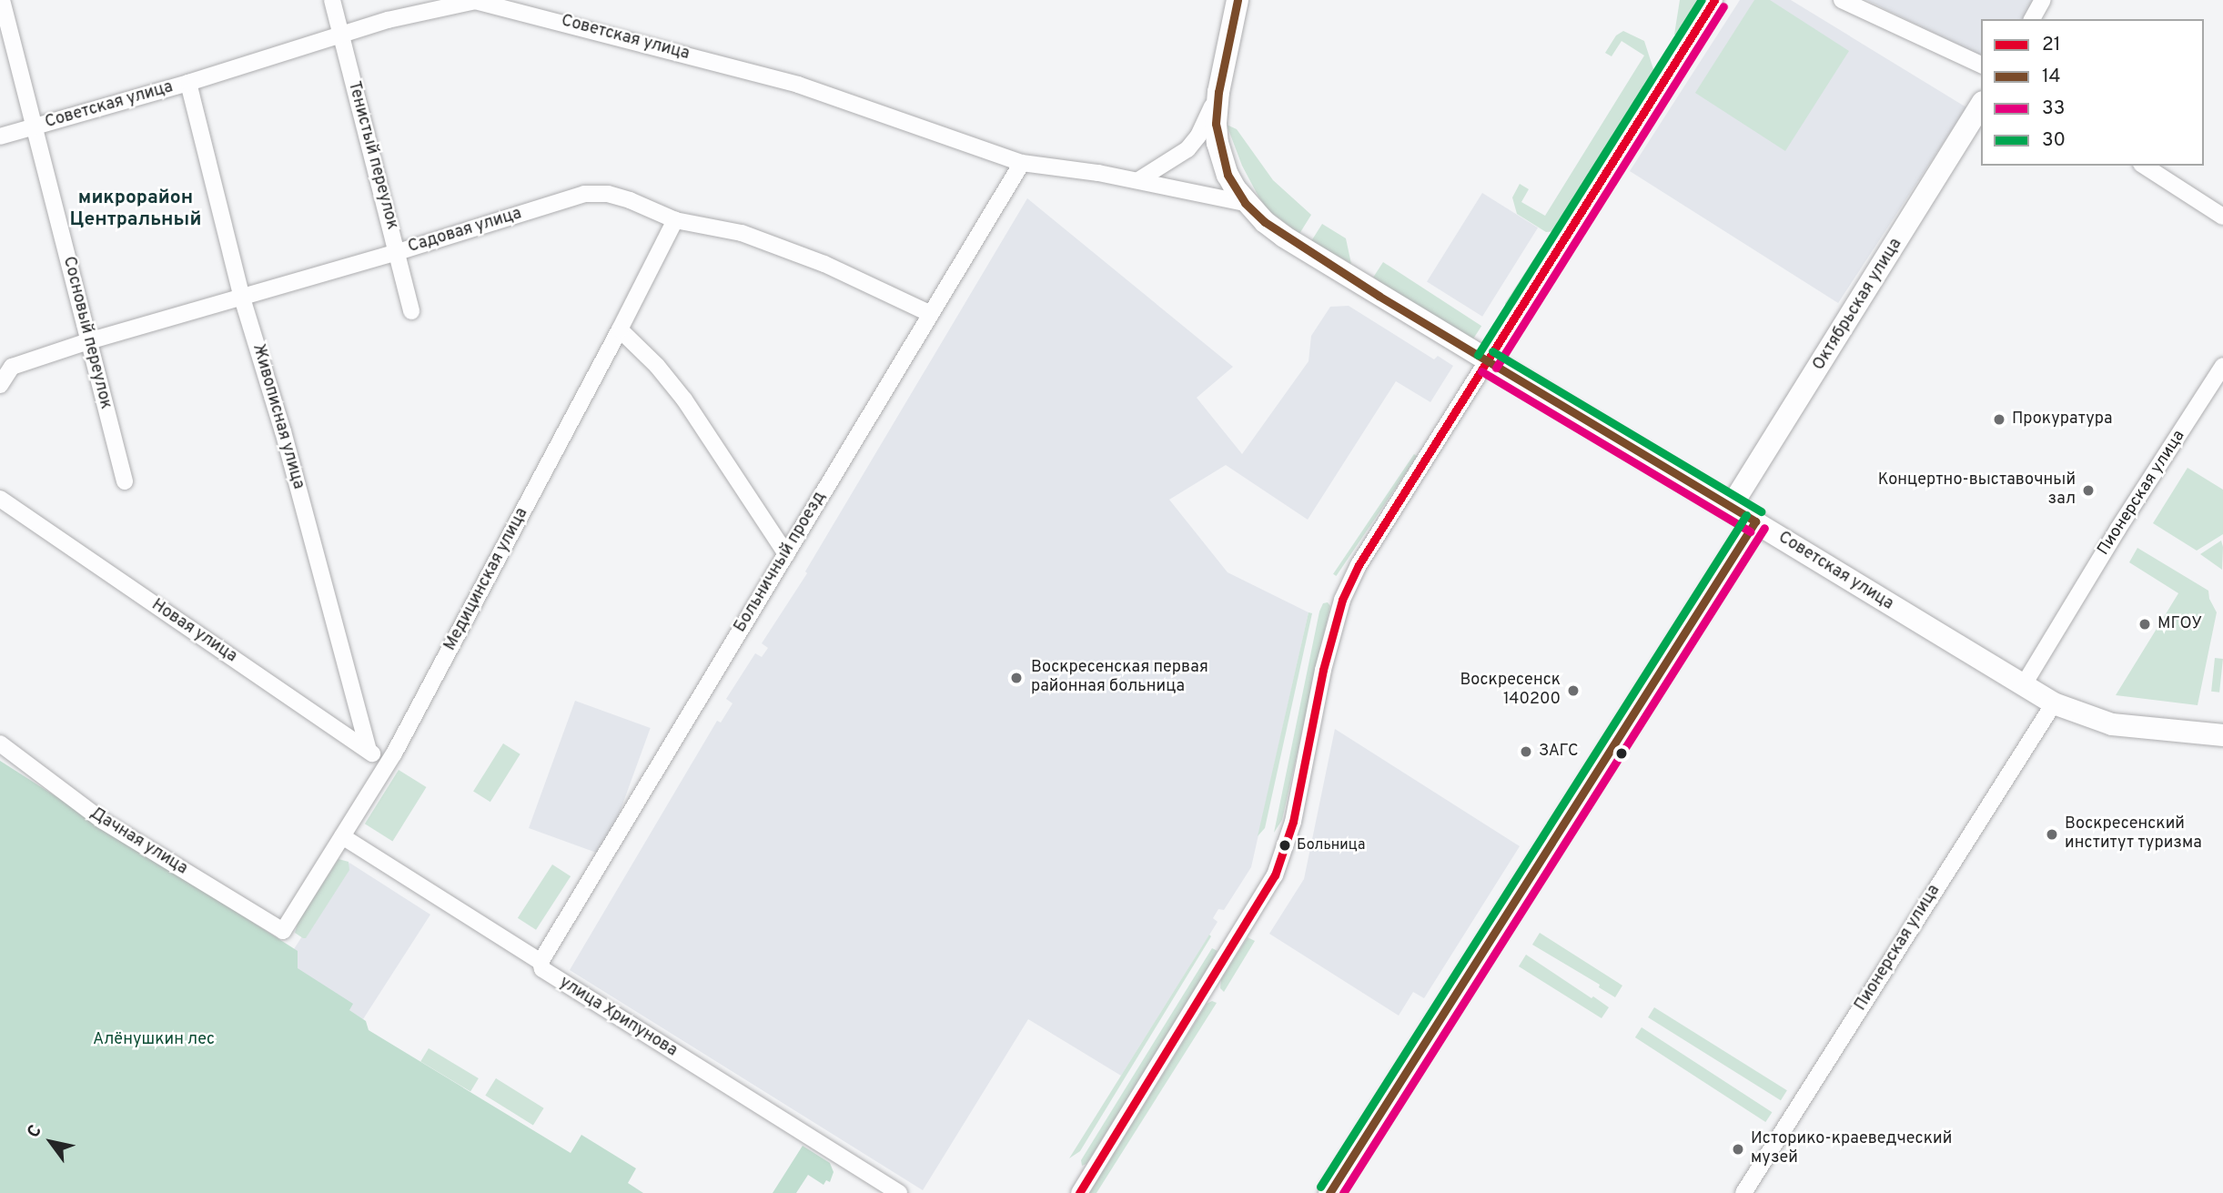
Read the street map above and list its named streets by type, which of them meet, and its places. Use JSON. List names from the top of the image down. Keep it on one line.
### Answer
{"streets":{"main road":["Советская улица","Октябрьская улица"],"street":["Тенистый переулок","Садовая улица","Сосновый переулок","Живописная улица","Пионерская улица","Больничный проезд","Медицинская улица","Новая улица","Дачная улица","улица Хрипунова"]},"crossings":[["Советская улица","Тенистый переулок"],["Советская улица","Октябрьская улица"],["Советская улица","Сосновый переулок"],["Советская улица","Живописная улица"],["Советская улица","Пионерская улица"],["Советская улица","Больничный проезд"],["Тенистый переулок","Садовая улица"],["Садовая улица","Сосновый переулок"],["Садовая улица","Живописная улица"],["Садовая улица","Больничный проезд"],["Садовая улица","Медицинская улица"],["Живописная улица","Новая улица"],["Больничный проезд","улица Хрипунова"],["Медицинская улица","Новая улица"],["Медицинская улица","Дачная улица"],["Медицинская улица","улица Хрипунова"]],"districts":["микрорайон Центральный"],"parks":["Алёнушкин лес"],"places":["Прокуратура","Концертно-выставочный зал","МГОУ","Воскресенская первая районная больница","Воскресенск 140200","ЗАГС","Воскресенский институт туризма","Больница","Историко-краеведческий музей"],"lines":["transit line 21","transit line 14","transit line 30","transit line 33"],"legend":["21","14","33","30"],"north":"top left"}
